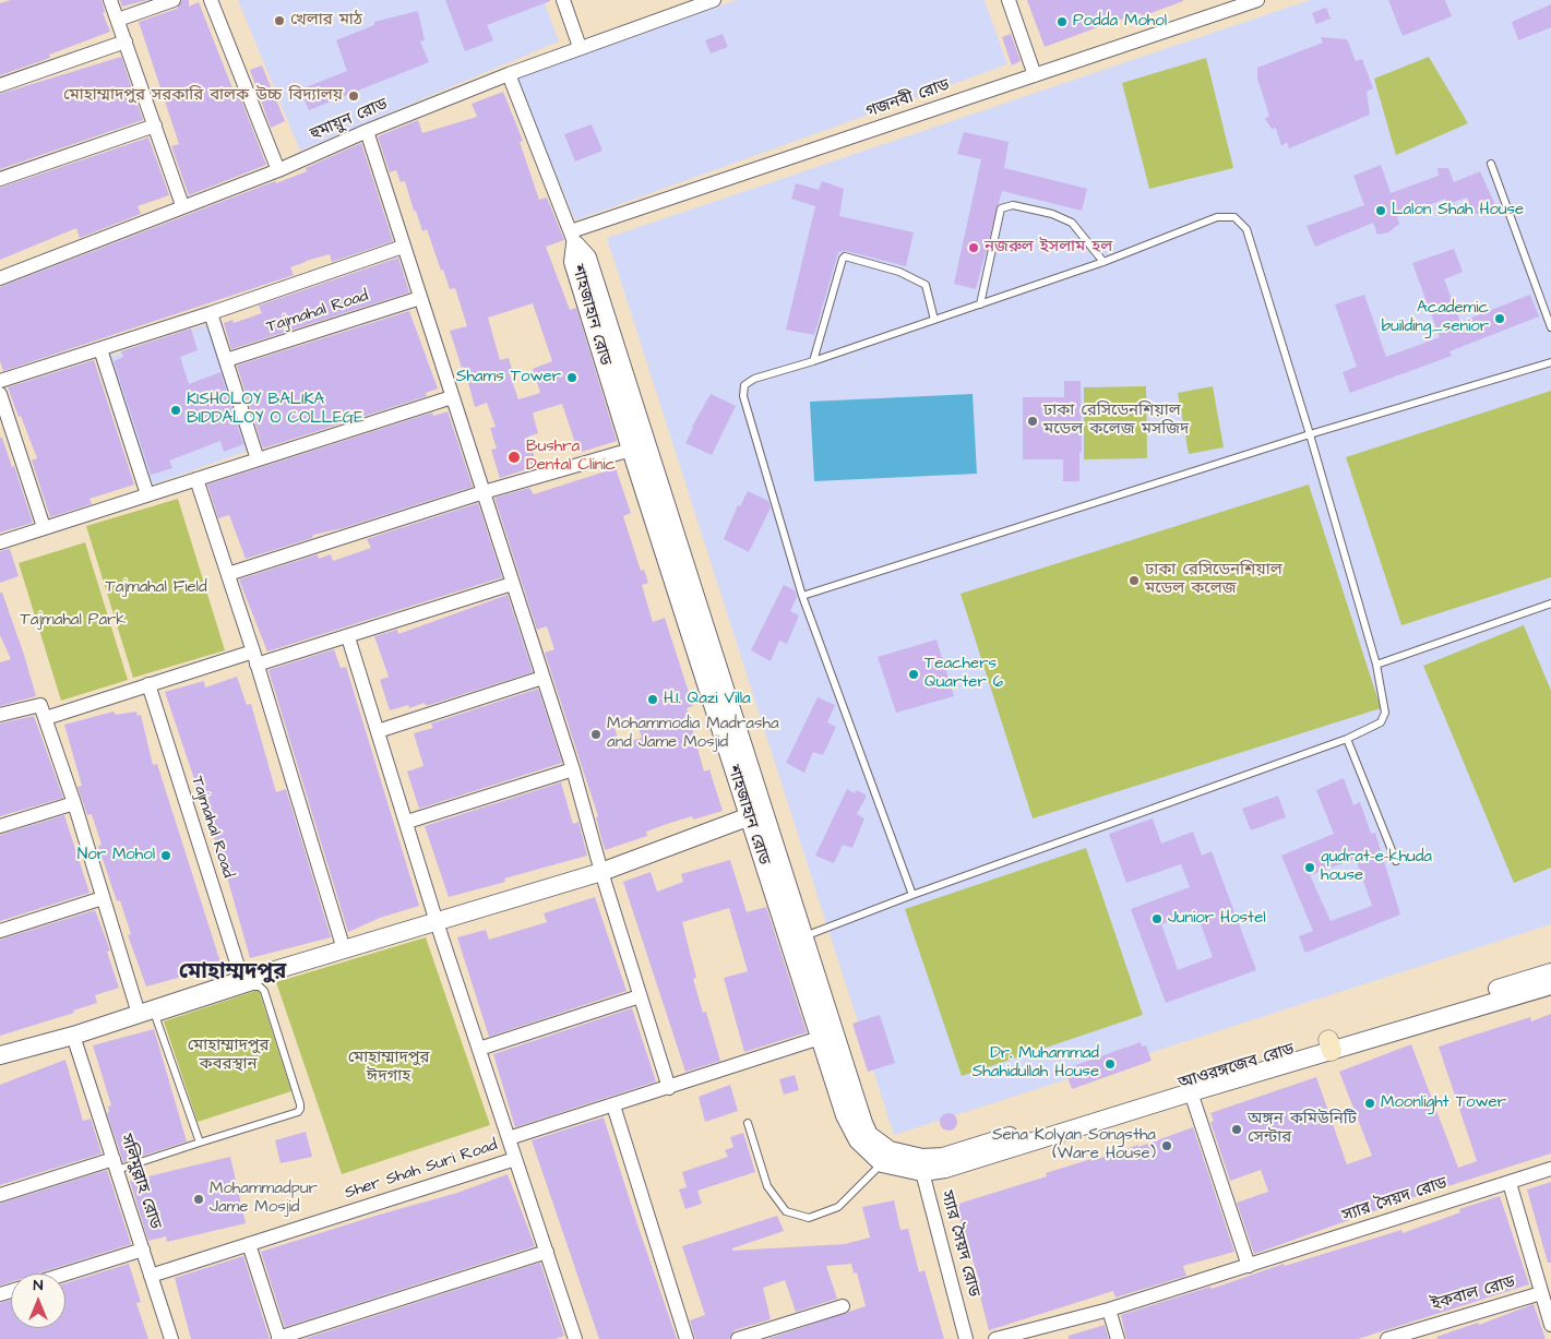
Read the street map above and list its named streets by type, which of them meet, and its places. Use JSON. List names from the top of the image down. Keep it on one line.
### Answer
{"streets":{"street":["গজনবী রোড","হুমায়ুন রোড","Tajmahal Road","শাহজাহান রোড","আওরঙ্গজেব রোড","Sher Shah Suri Road","সলিমুল্লাহ রোড","স্যার সৈয়দ রোড","ইকবাল রোড"]},"crossings":[["গজনবী রোড","শাহজাহান রোড"],["শাহজাহান রোড","আওরঙ্গজেব রোড"],["শাহজাহান রোড","Sher Shah Suri Road"],["শাহজাহান রোড","স্যার সৈয়দ রোড"],["আওরঙ্গজেব রোড","স্যার সৈয়দ রোড"],["Sher Shah Suri Road","সলিমুল্লাহ রোড"],["স্যার সৈয়দ রোড","ইকবাল রোড"]],"districts":["মোহাম্মদপুর"],"parks":["Tajmahal Field","Tajmahal Park","মোহাম্মাদপুর কবরস্থান","মোহাম্মাদপুর ঈদগাহ"],"places":["খেলার মাঠ","Podda Mohol","মোহাম্মাদপুর সরকারি বালক উচ্চ বিদ্যালয়","Lalon Shah House","নজরুল ইসলাম হল","Academic building_senior","Shams Tower","KISHOLOY BALIKA BIDDALOY O COLLEGE","ঢাকা রেসিডেনশিয়াল মডেল কলেজ মসজিদ","Bushra Dental Clinic","ঢাকা রেসিডেনশিয়াল মডেল কলেজ","Teachers Quarter 6","H.I. Qazi Villa","Mohammodia Madrasha and Jame Mosjid","Nor Mohol","qudrat-e-khuda house","Junior Hostel","Dr. Muhammad Shahidullah House","Moonlight Tower","অঙ্গন কমিউনিটি সেন্টার","Sena Kolyan Songstha (Ware House)","Mohammadpur Jame Mosjid"],"north":"top"}
